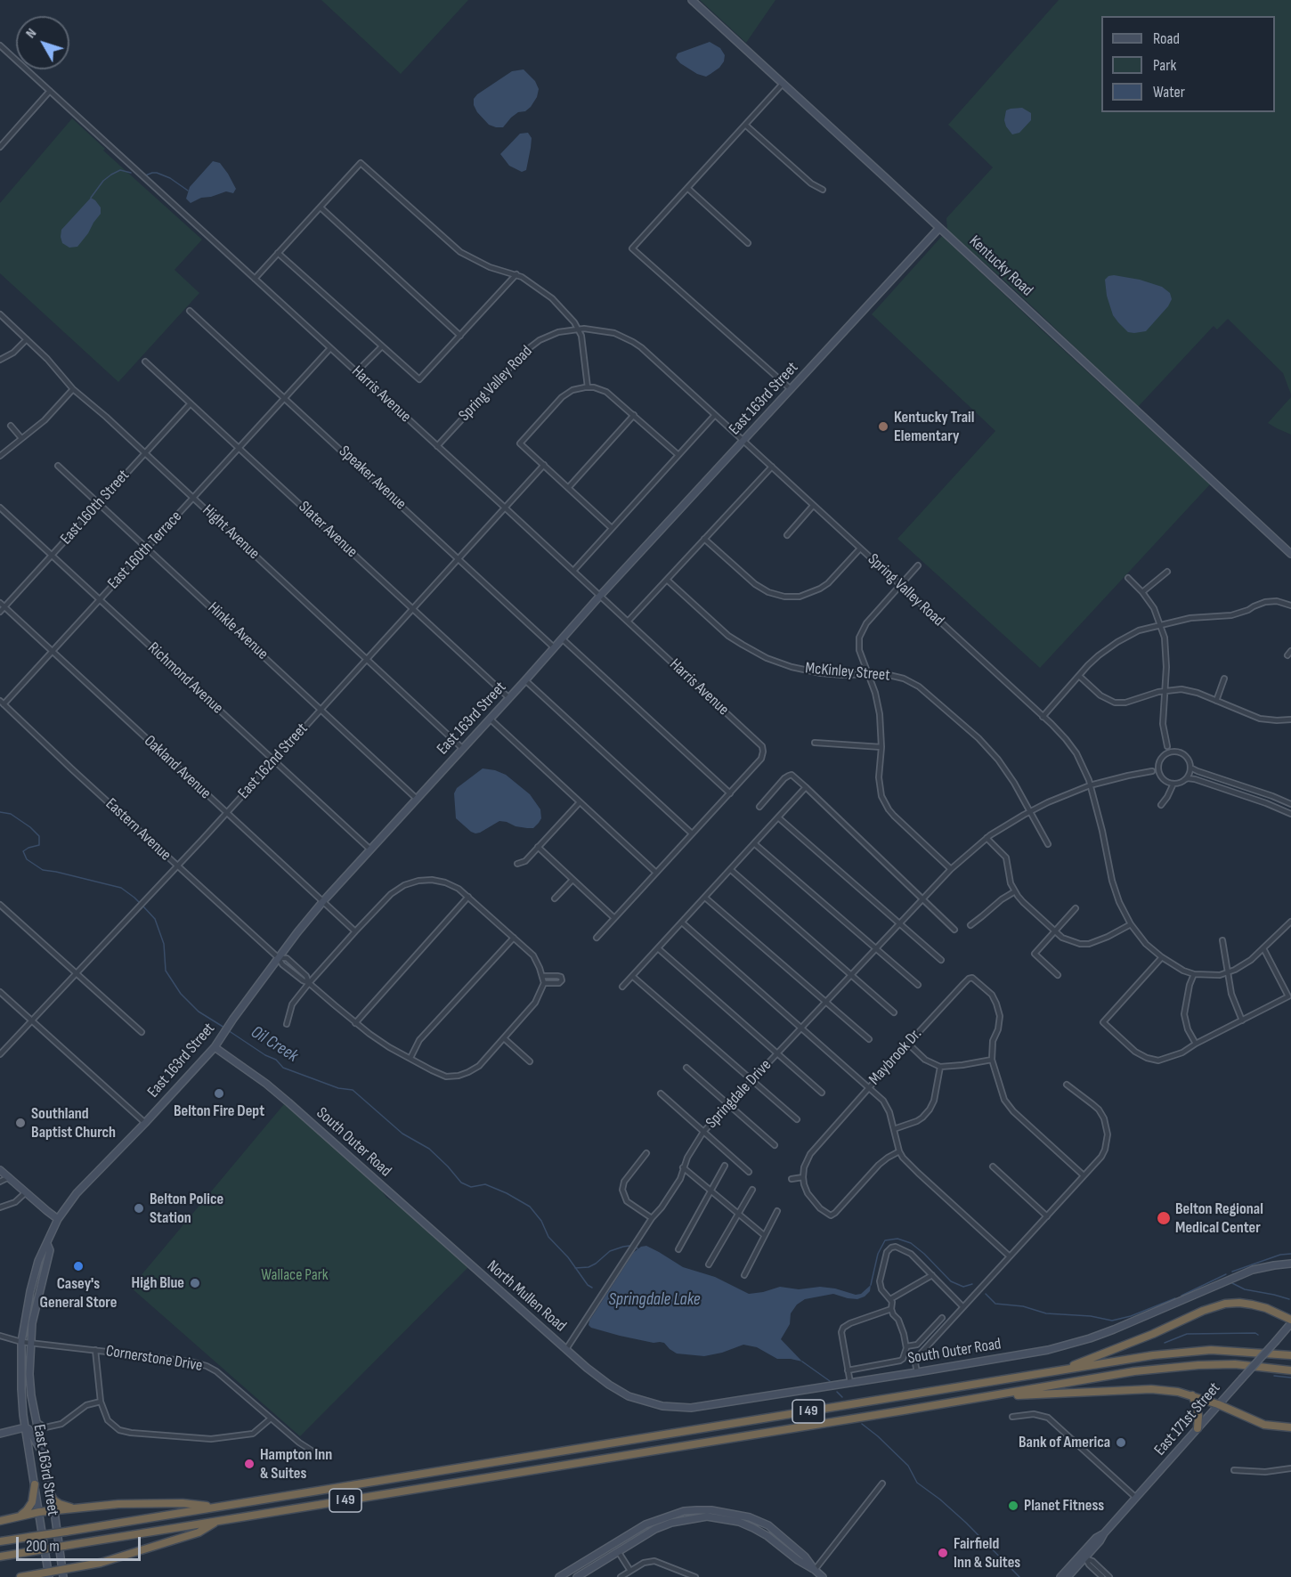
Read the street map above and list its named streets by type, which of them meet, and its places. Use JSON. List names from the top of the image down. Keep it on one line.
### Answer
{"streets":{"highway":["I 49"],"street":["Kentucky Road","Spring Valley Road","Harris Avenue","East 163rd Street","Speaker Avenue","East 160th Street","Slater Avenue","Hight Avenue","East 160th Terrace","Hinkle Avenue","McKinley Street","Richmond Avenue","East 162nd Street","Oakland Avenue","Eastern Avenue","Maybrook Dr.","Springdale Drive","South Outer Road","North Mullen Road","Cornerstone Drive","East 171st Street"]},"crossings":[["Kentucky Road","East 163rd Street"],["Spring Valley Road","Harris Avenue"],["Spring Valley Road","East 163rd Street"],["Spring Valley Road","Springdale Drive"],["Harris Avenue","East 163rd Street"],["Harris Avenue","East 160th Terrace"],["Harris Avenue","East 162nd Street"],["East 163rd Street","Speaker Avenue"],["East 163rd Street","Slater Avenue"],["East 163rd Street","Hight Avenue"],["East 163rd Street","Hinkle Avenue"],["East 163rd Street","Richmond Avenue"],["East 163rd Street","Oakland Avenue"],["East 163rd Street","Eastern Avenue"],["East 163rd Street","South Outer Road"],["East 163rd Street","Cornerstone Drive"],["Speaker Avenue","East 160th Terrace"],["Speaker Avenue","East 162nd Street"],["East 160th Street","Slater Avenue"],["East 160th Street","Hight Avenue"],["East 160th Street","Hinkle Avenue"],["East 160th Street","Richmond Avenue"],["East 160th Street","Oakland Avenue"],["Slater Avenue","East 160th Terrace"],["Slater Avenue","East 162nd Street"],["Hight Avenue","East 160th Terrace"],["Hight Avenue","East 162nd Street"],["East 160th Terrace","Hinkle Avenue"],["East 160th Terrace","Richmond Avenue"],["East 160th Terrace","Oakland Avenue"],["East 160th Terrace","Eastern Avenue"],["Hinkle Avenue","East 162nd Street"],["McKinley Street","Springdale Drive"],["Richmond Avenue","East 162nd Street"],["East 162nd Street","Oakland Avenue"],["East 162nd Street","Eastern Avenue"],["Springdale Drive","North Mullen Road"],["South Outer Road","North Mullen Road"]],"water":["Oil Creek","Springdale Lake"],"parks":["Wallace Park"],"places":["Kentucky Trail Elementary","Belton Fire Dept","Southland Baptist Church","Belton Police Station","Belton Regional Medical Center","Casey's General Store","High Blue","Bank of America","Hampton Inn & Suites","Planet Fitness","Fairfield Inn & Suites"],"legend":["Road","Park","Water"],"scale_bar":"200 m","north":"top left"}
